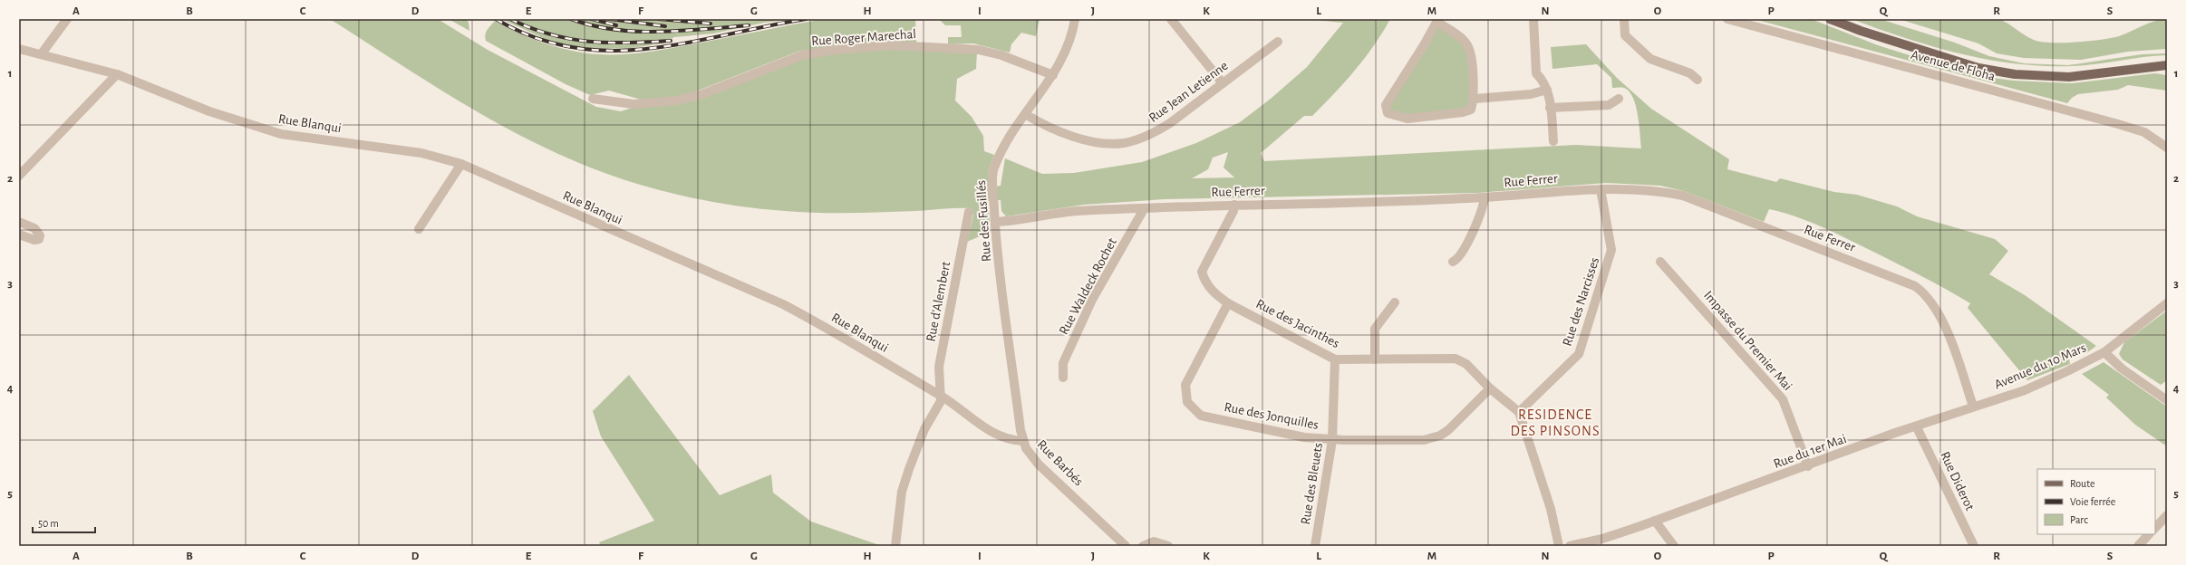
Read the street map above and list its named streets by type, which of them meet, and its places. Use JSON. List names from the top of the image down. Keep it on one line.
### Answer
{"streets":{"street":["Rue Roger Marechal","Avenue de Floha","Rue Jean Letienne","Rue Blanqui","Rue Ferrer","Rue des Fusillés","Rue Waldeck Rochet","Rue d'Alembert","Rue des Narcisses","Rue des Jacinthes","Impasse du Premier Mai","Avenue du 10 Mars","Rue des Jonquilles","Rue du 1er Mai","Rue Barbés","Rue Diderot","Rue des Bleuets"]},"crossings":[["Rue Roger Marechal","Rue des Fusillés"],["Rue Jean Letienne","Rue des Fusillés"],["Rue Blanqui","Rue d'Alembert"],["Rue Blanqui","Rue Barbés"],["Rue Ferrer","Rue des Fusillés"],["Rue Ferrer","Rue Waldeck Rochet"],["Rue Ferrer","Rue des Narcisses"],["Rue Ferrer","Rue des Jacinthes"],["Rue Ferrer","Avenue du 10 Mars"],["Rue Ferrer","Rue du 1er Mai"],["Rue des Fusillés","Rue Barbés"],["Rue d'Alembert","Rue Barbés"],["Rue des Narcisses","Rue des Jacinthes"],["Rue des Jacinthes","Rue des Jonquilles"],["Rue des Jacinthes","Rue des Bleuets"],["Impasse du Premier Mai","Rue du 1er Mai"],["Avenue du 10 Mars","Rue du 1er Mai"],["Rue des Jonquilles","Rue des Bleuets"],["Rue du 1er Mai","Rue Diderot"]],"districts":["RESIDENCE DES PINSONS"],"legend":["Route","Voie ferrée","Parc"],"scale_bar":"50 m","grid":{"columns":["A","B","C","D","E","F","G","H","I","J","K","L","M","N","O","P","Q","R","S"],"rows":["1","2","3","4","5"]}}
